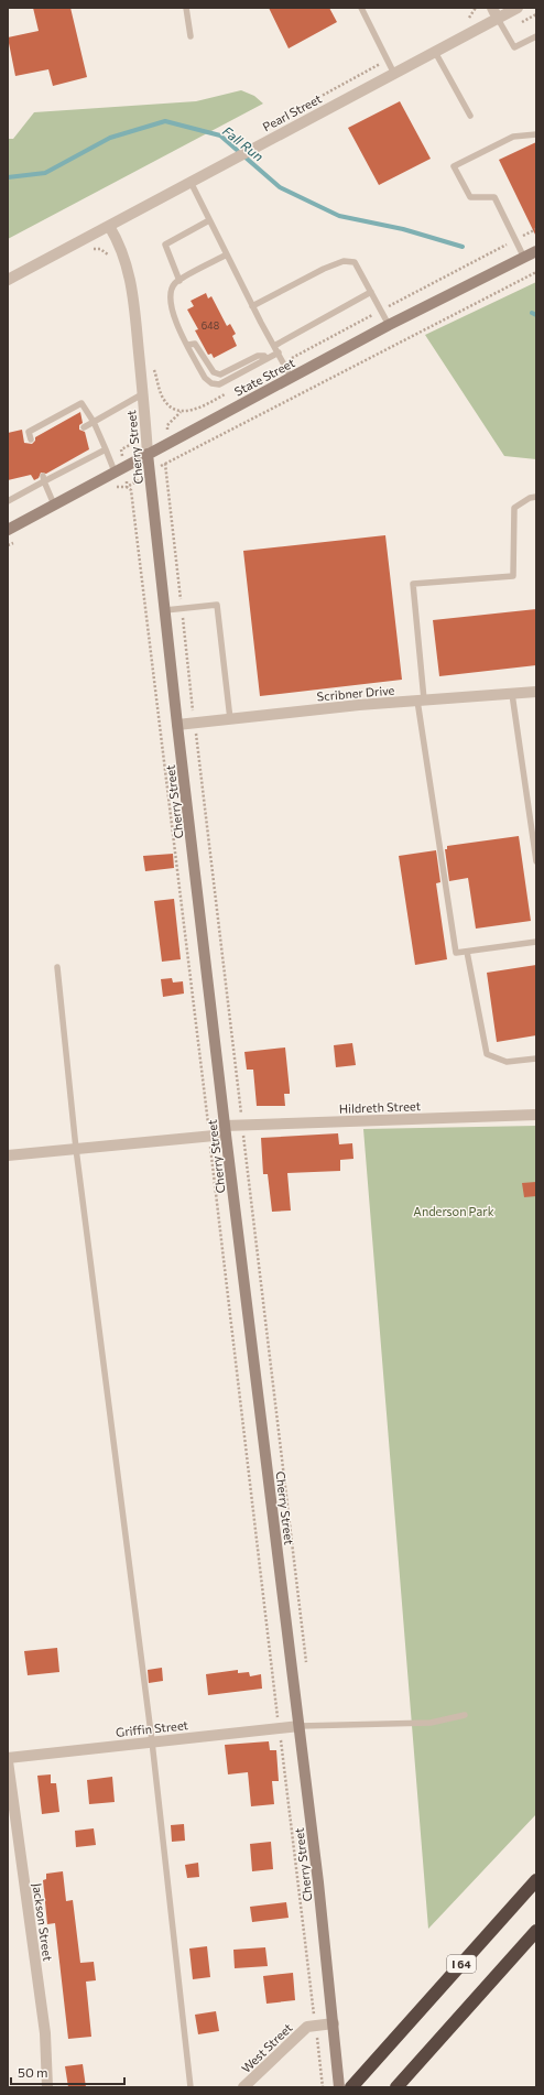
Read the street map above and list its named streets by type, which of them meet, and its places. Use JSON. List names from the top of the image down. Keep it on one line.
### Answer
{"streets":{"highway":["I 64"],"street":["Pearl Street","State Street","Cherry Street","Scribner Drive","Hildreth Street","Griffin Street","Jackson Street","West Street"]},"crossings":[["Pearl Street","Cherry Street"],["State Street","Cherry Street"],["Cherry Street","Scribner Drive"],["Cherry Street","Hildreth Street"],["Cherry Street","Griffin Street"],["Cherry Street","West Street"],["Griffin Street","Jackson Street"]],"water":["Fall Run"],"parks":["Anderson Park"],"house_numbers":["648"],"scale_bar":"50 m"}
